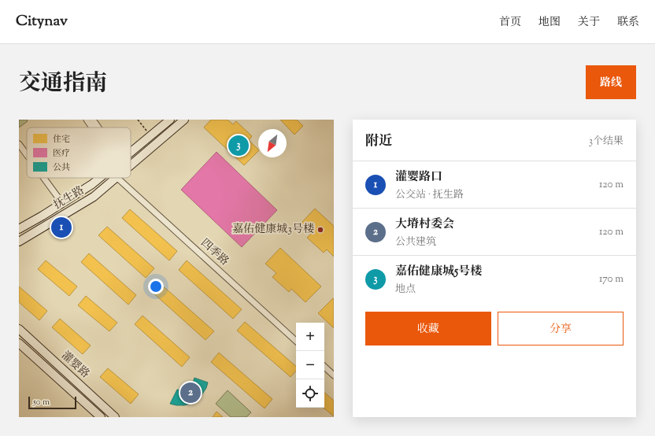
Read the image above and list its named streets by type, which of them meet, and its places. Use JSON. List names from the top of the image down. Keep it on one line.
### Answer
{"streets":{"main road":["抚生路","灌婴路"],"street":["四季路"]},"places":["嘉佑健康城3号楼"],"legend":["住宅","医疗","公共"],"scale_bar":"50 m","north":"bottom left","page":{"header":"Citynav","nav":["首页","地图","关于","联系"],"title":"交通指南","buttons":["路线",["收藏","分享"]],"heading":["附近","3个结果"],"pins":["3","1","2"],"list":[{"mark":"1","name":"灌婴路口","note":"公交站 · 抚生路","value":"120 m"},{"mark":"2","name":"大塉村委会","note":"公共建筑","value":"120 m"},{"mark":"3","name":"嘉佑健康城5号楼","note":"地点","value":"170 m"}],"map_buttons":["+","−"],"scale":"50 m"}}
